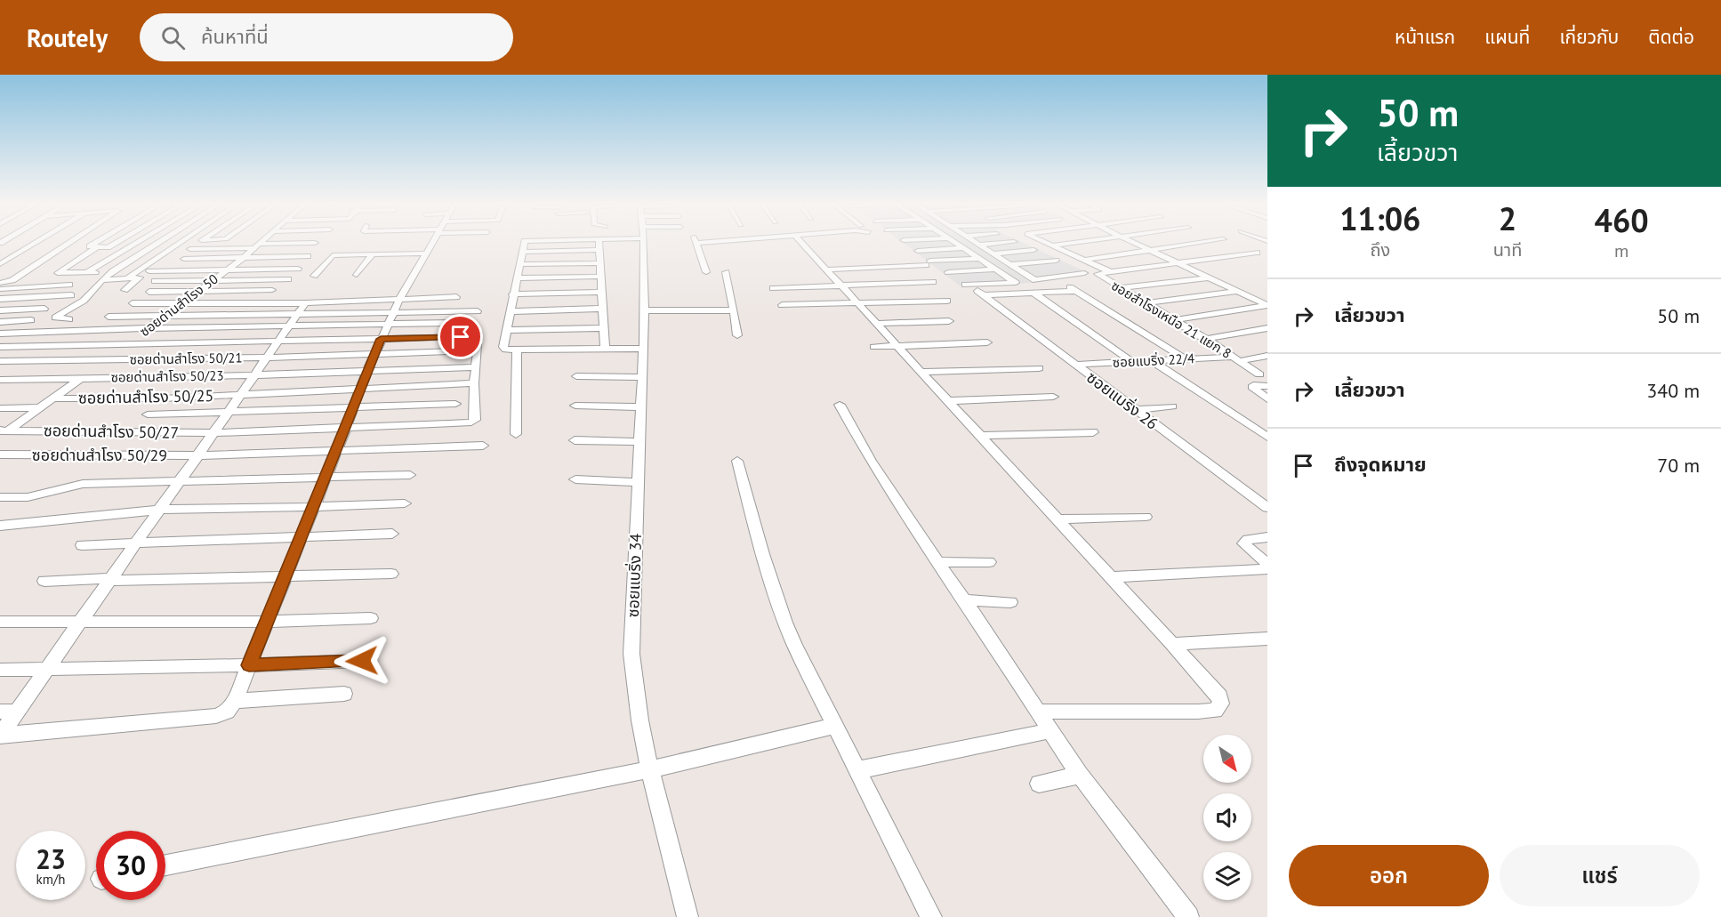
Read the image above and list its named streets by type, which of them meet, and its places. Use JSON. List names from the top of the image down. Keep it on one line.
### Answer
{"streets":{"street":["ซอยด่านสำโรง 50","ซอยสำโรงเหนือ 21 แยก 8","ซอยด่านสำโรง 50/21","ซอยแบริ่ง 22/4","ซอยด่านสำโรง 50/23","ซอยด่านสำโรง 50/25","ซอยแบริ่ง 26","ซอยด่านสำโรง 50/27","ซอยด่านสำโรง 50/29","ซอยแบริ่ง 34"]},"crossings":[["ซอยด่านสำโรง 50","ซอยด่านสำโรง 50/21"],["ซอยด่านสำโรง 50","ซอยด่านสำโรง 50/23"],["ซอยด่านสำโรง 50","ซอยด่านสำโรง 50/25"],["ซอยด่านสำโรง 50","ซอยด่านสำโรง 50/27"],["ซอยสำโรงเหนือ 21 แยก 8","ซอยแบริ่ง 22/4"],["ซอยด่านสำโรง 50/21","ซอยด่านสำโรง 50/23"],["ซอยแบริ่ง 22/4","ซอยแบริ่ง 26"],["ซอยด่านสำโรง 50/25","ซอยด่านสำโรง 50/27"]],"north":"bottom right","page":{"header":"Routely","search":"ค้นหาที่นี่","nav":["หน้าแรก","แผนที่","เกี่ยวกับ","ติดต่อ"],"turn":["50 m","เลี้ยวขวา"],"eta":["11:06","ถึง","2","นาที","460","m"],"list":[{"name":"เลี้ยวขวา","value":"50 m"},{"name":"เลี้ยวขวา","value":"340 m"},{"name":"ถึงจุดหมาย","value":"70 m"}],"speed":"23 km/h","limit":"30","buttons":["ออก","แชร์"]}}
